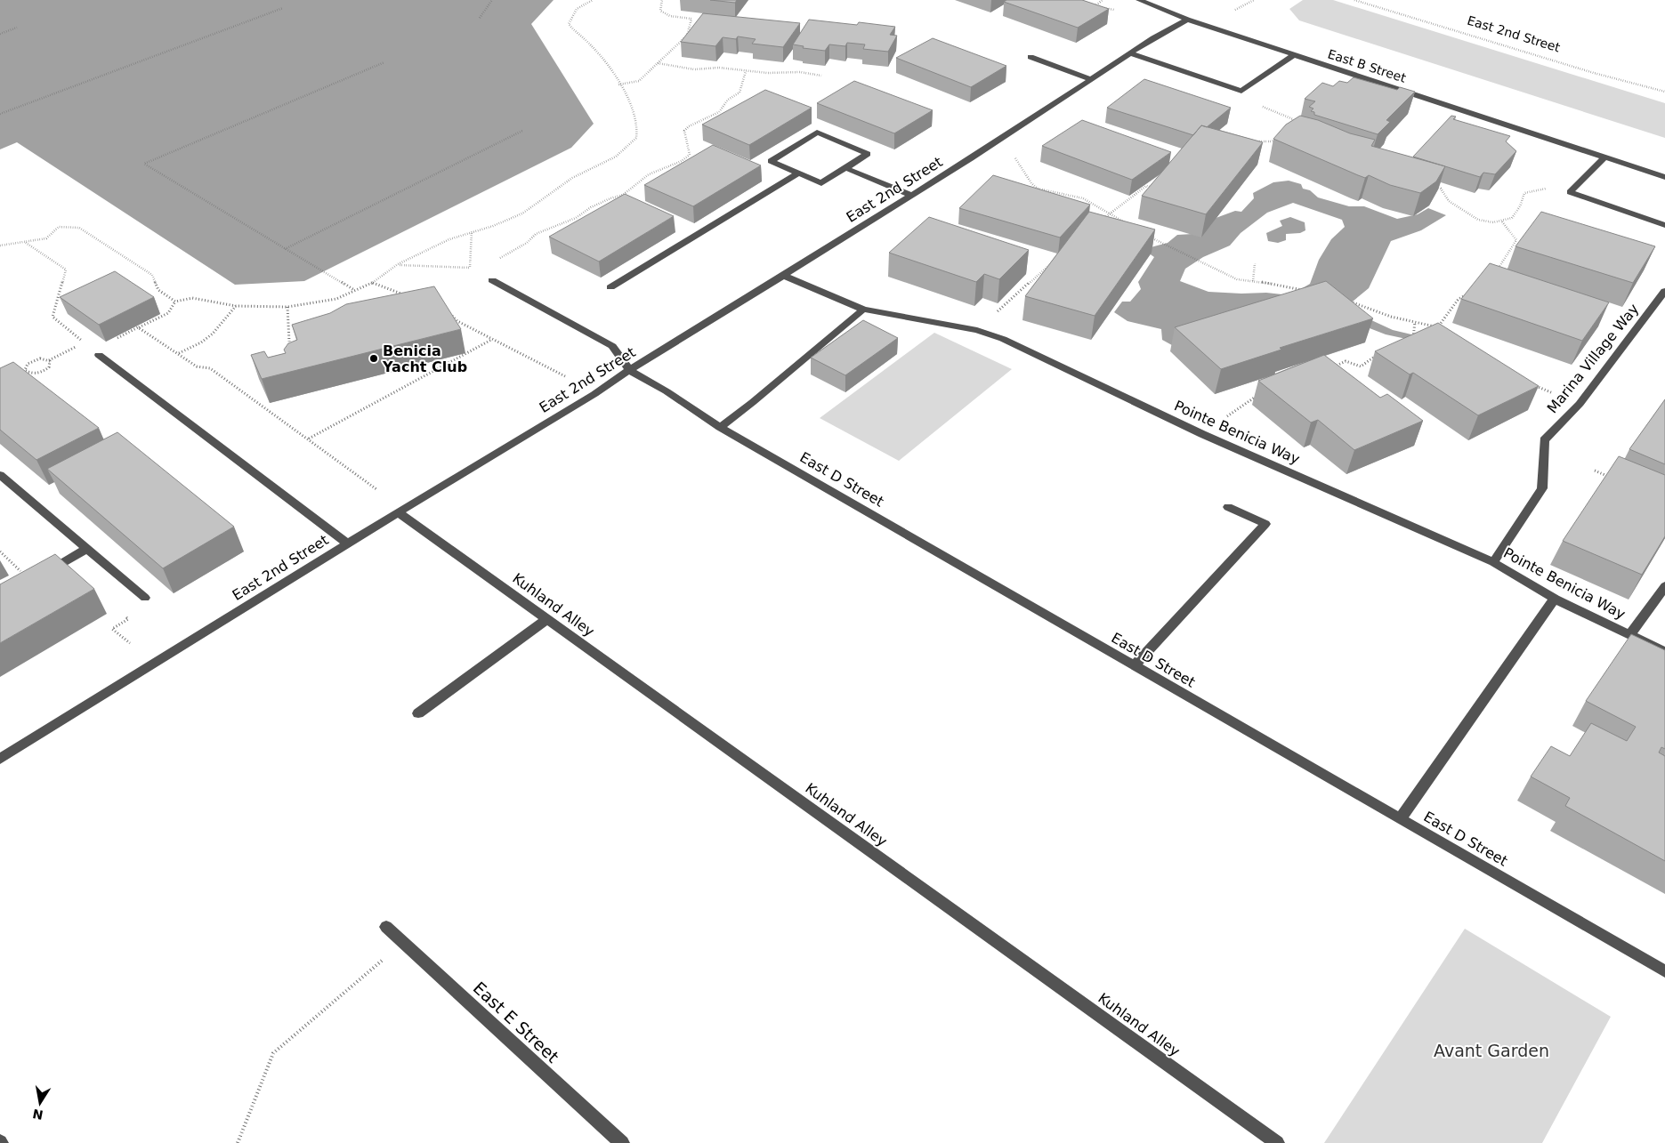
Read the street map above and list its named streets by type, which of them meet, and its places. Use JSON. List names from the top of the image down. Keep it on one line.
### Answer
{"streets":{"street":["East 2nd Street","East B Street","Marina Village Way","Pointe Benicia Way","East D Street","Kuhland Alley","East E Street"]},"crossings":[["East 2nd Street","East B Street"],["East 2nd Street","Pointe Benicia Way"],["East 2nd Street","East D Street"],["East 2nd Street","Kuhland Alley"],["Marina Village Way","Pointe Benicia Way"]],"parks":["Avant Garden"],"places":["Benicia Yacht Club"],"north":"bottom"}
